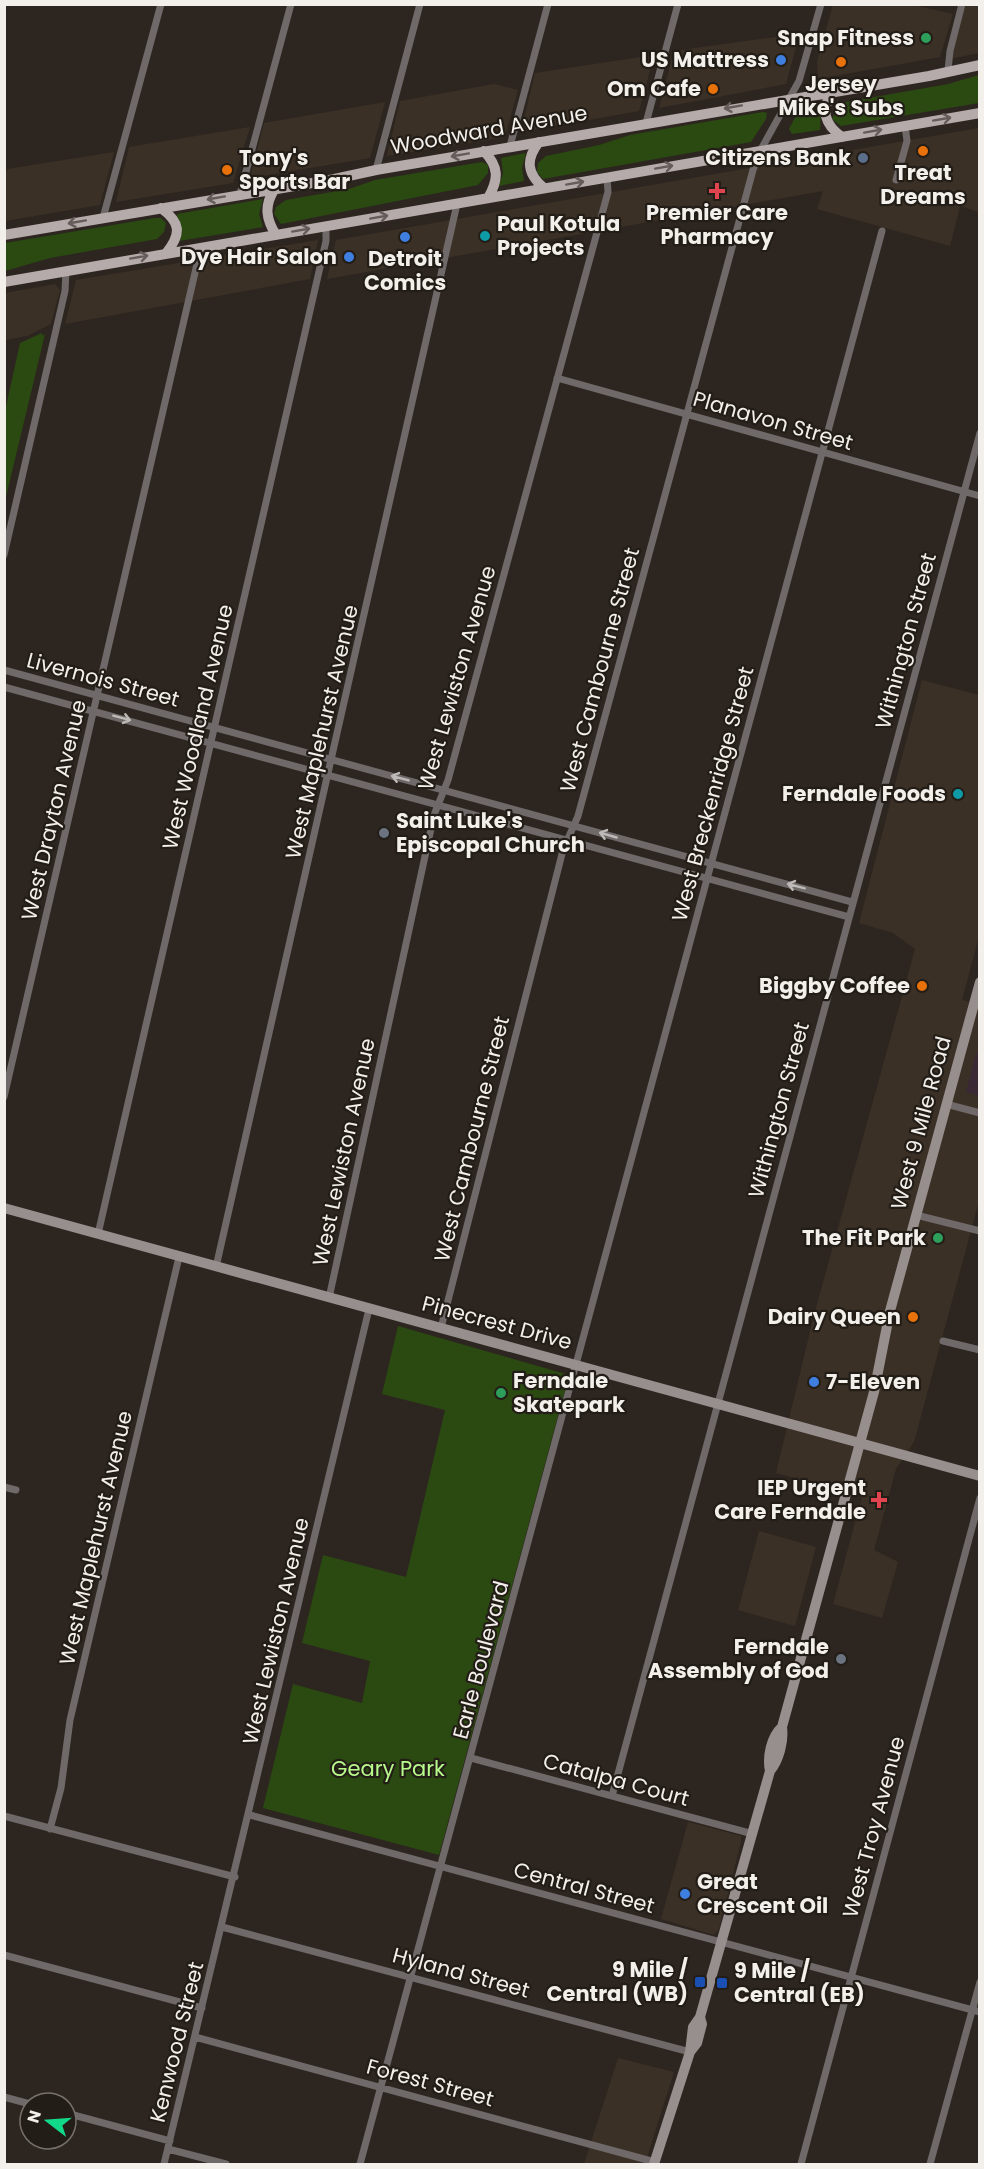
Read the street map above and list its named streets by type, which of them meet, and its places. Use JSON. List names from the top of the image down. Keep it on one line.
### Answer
{"streets":{"main road":["Woodward Avenue","West 9 Mile Road","Pinecrest Drive"],"street":["Planavon Street","Withington Street","West Cambourne Street","West Lewiston Avenue","Livernois Street","West Woodland Avenue","West Maplehurst Avenue","West Breckenridge Street","West Drayton Avenue","Earle Boulevard","Catalpa Court","West Troy Avenue","Central Street","Hyland Street","Kenwood Street","Forest Street"]},"crossings":[["Woodward Avenue","West Cambourne Street"],["Planavon Street","Withington Street"],["Planavon Street","West Cambourne Street"],["Planavon Street","West Lewiston Avenue"],["Planavon Street","West Breckenridge Street"],["Withington Street","Livernois Street"],["Withington Street","Pinecrest Drive"],["Withington Street","Catalpa Court"],["West Cambourne Street","Livernois Street"],["West Cambourne Street","Pinecrest Drive"],["West Lewiston Avenue","Livernois Street"],["West Lewiston Avenue","Pinecrest Drive"],["West Lewiston Avenue","Central Street"],["West Lewiston Avenue","Hyland Street"],["West Lewiston Avenue","Kenwood Street"],["Livernois Street","West Woodland Avenue"],["Livernois Street","West Maplehurst Avenue"],["Livernois Street","West Breckenridge Street"],["Livernois Street","West Drayton Avenue"],["West Woodland Avenue","Pinecrest Drive"],["West Maplehurst Avenue","Pinecrest Drive"],["West Breckenridge Street","Pinecrest Drive"],["West Breckenridge Street","Earle Boulevard"],["West 9 Mile Road","Pinecrest Drive"],["West 9 Mile Road","Catalpa Court"],["West 9 Mile Road","Central Street"],["West 9 Mile Road","Hyland Street"],["West 9 Mile Road","Forest Street"],["Pinecrest Drive","Earle Boulevard"],["Earle Boulevard","Catalpa Court"],["Earle Boulevard","Central Street"],["Earle Boulevard","Hyland Street"],["Earle Boulevard","Forest Street"],["West Troy Avenue","Central Street"],["Hyland Street","Kenwood Street"],["Kenwood Street","Forest Street"]],"parks":["Geary Park"],"places":{"other":["Snap Fitness","US Mattress","Jersey Mike's Subs","Om Cafe","Treat Dreams","Citizens Bank","Tony's Sports Bar","Paul Kotula Projects","Detroit Comics","Dye Hair Salon","Ferndale Foods","Saint Luke's Episcopal Church","Biggby Coffee","The Fit Park","Dairy Queen","7-Eleven","Ferndale Skatepark","Ferndale Assembly of God","Great Crescent Oil"],"health":["Premier Care Pharmacy","IEP Urgent Care Ferndale"],"transit":["9 Mile / Central (WB)","9 Mile / Central (EB)"]},"north":"left"}
